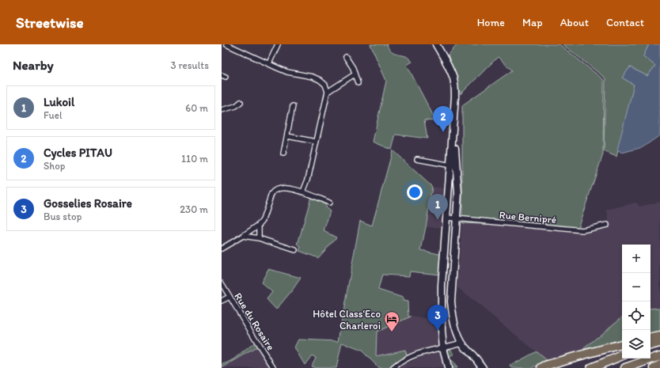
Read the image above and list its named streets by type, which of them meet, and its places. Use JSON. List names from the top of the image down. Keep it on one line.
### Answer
{"streets":{"street":["Rue Bernipré","Rue du Rosaire"]},"places":{"hotel":["Hôtel Class‘Eco Charleroi"]},"page":{"header":"Streetwise","nav":["Home","Map","About","Contact"],"heading":["Nearby","3 results"],"list":[{"mark":"1","name":"Lukoil","note":"Fuel","value":"60 m"},{"mark":"2","name":"Cycles PITAU","note":"Shop","value":"110 m"},{"mark":"3","name":"Gosselies Rosaire","note":"Bus stop","value":"230 m"}],"pins":["2","1","3"],"map_buttons":["+","−"]}}
